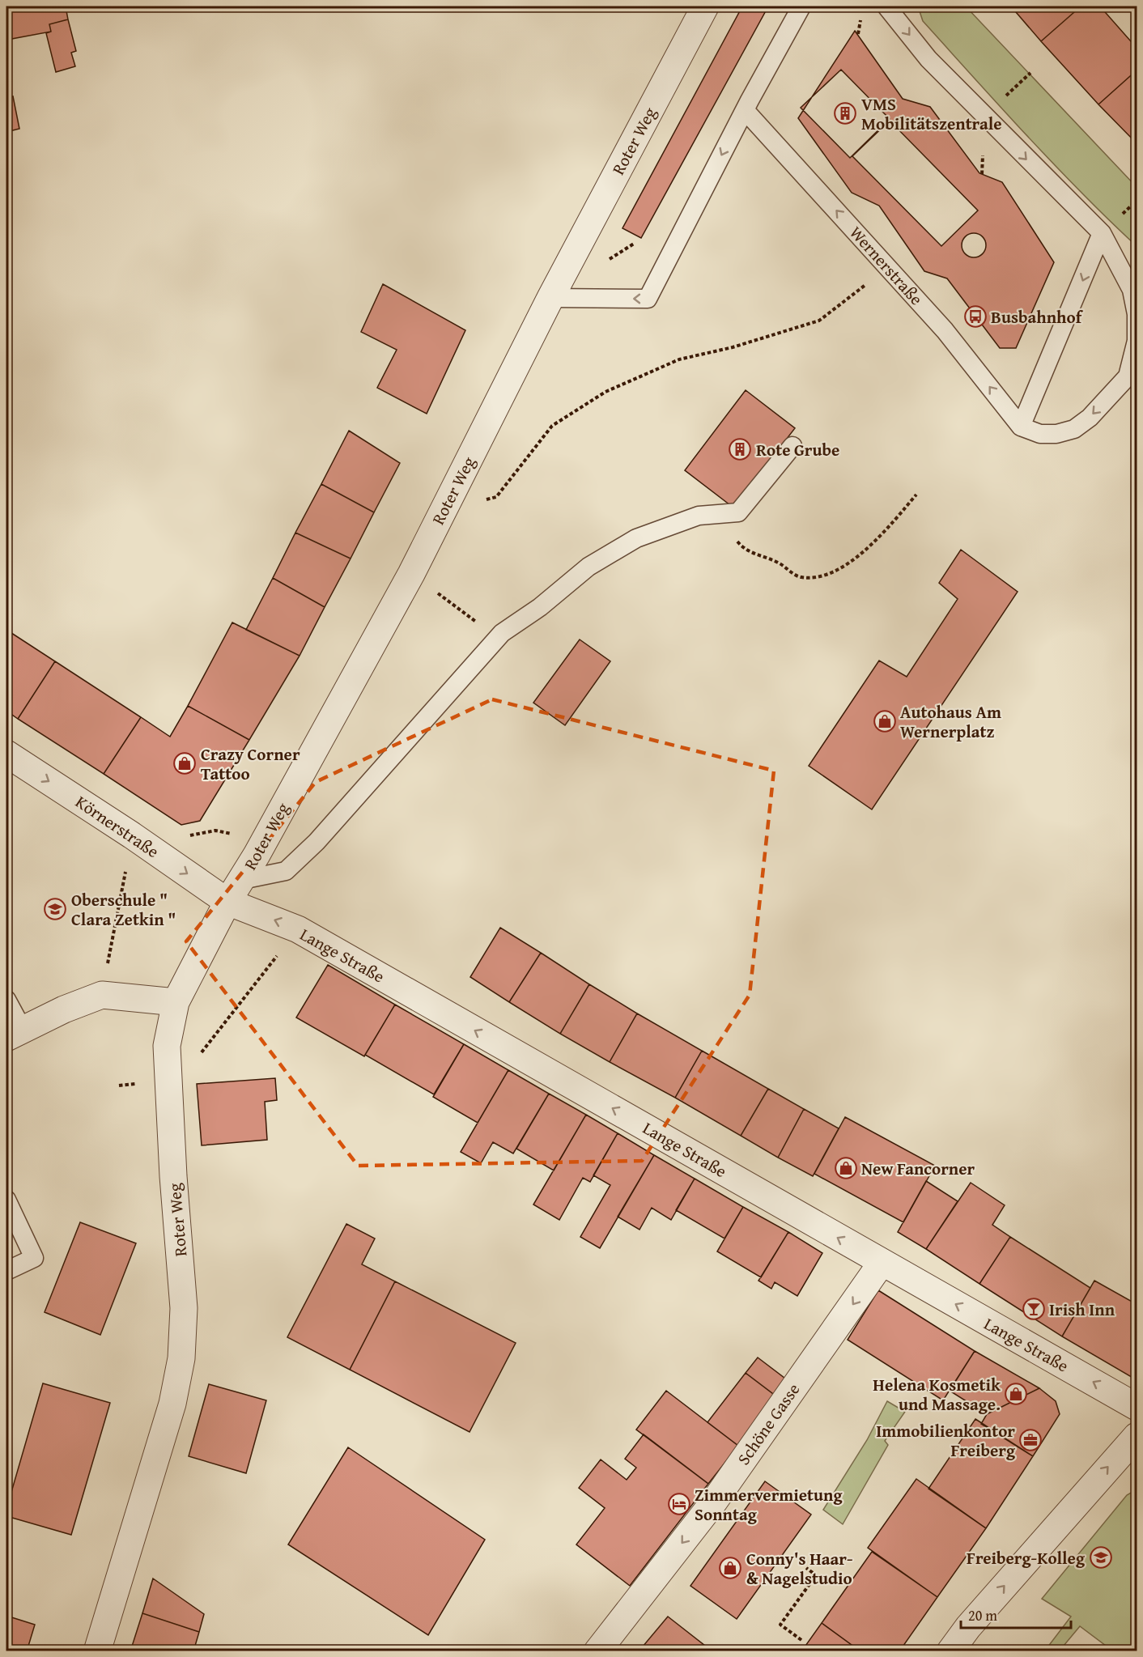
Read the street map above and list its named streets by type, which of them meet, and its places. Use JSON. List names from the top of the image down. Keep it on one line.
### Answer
{"streets":{"street":["Roter Weg","Körnerstraße","Lange Straße","Schöne Gasse"],"lane":["Wernerstraße"]},"crossings":[["Roter Weg","Körnerstraße"],["Roter Weg","Lange Straße"],["Körnerstraße","Lange Straße"],["Lange Straße","Schöne Gasse"]],"one_way":["Wernerstraße","Körnerstraße","Lange Straße","Schöne Gasse"],"places":{"building":["VMS Mobilitätszentrale","Rote Grube"],"bus stop":["Busbahnhof"],"shop":["Autohaus Am Wernerplatz","Crazy Corner Tattoo","New Fancorner","Helena Kosmetik und Massage.","Conny's Haar- & Nagelstudio"],"school or university":["Oberschule \" Clara Zetkin \"","Freiberg-Kolleg"],"bar":["Irish Inn"],"office":["Immobilienkontor Freiberg"],"hotel":["Zimmervermietung Sonntag"]},"scale_bar":"20 m"}
